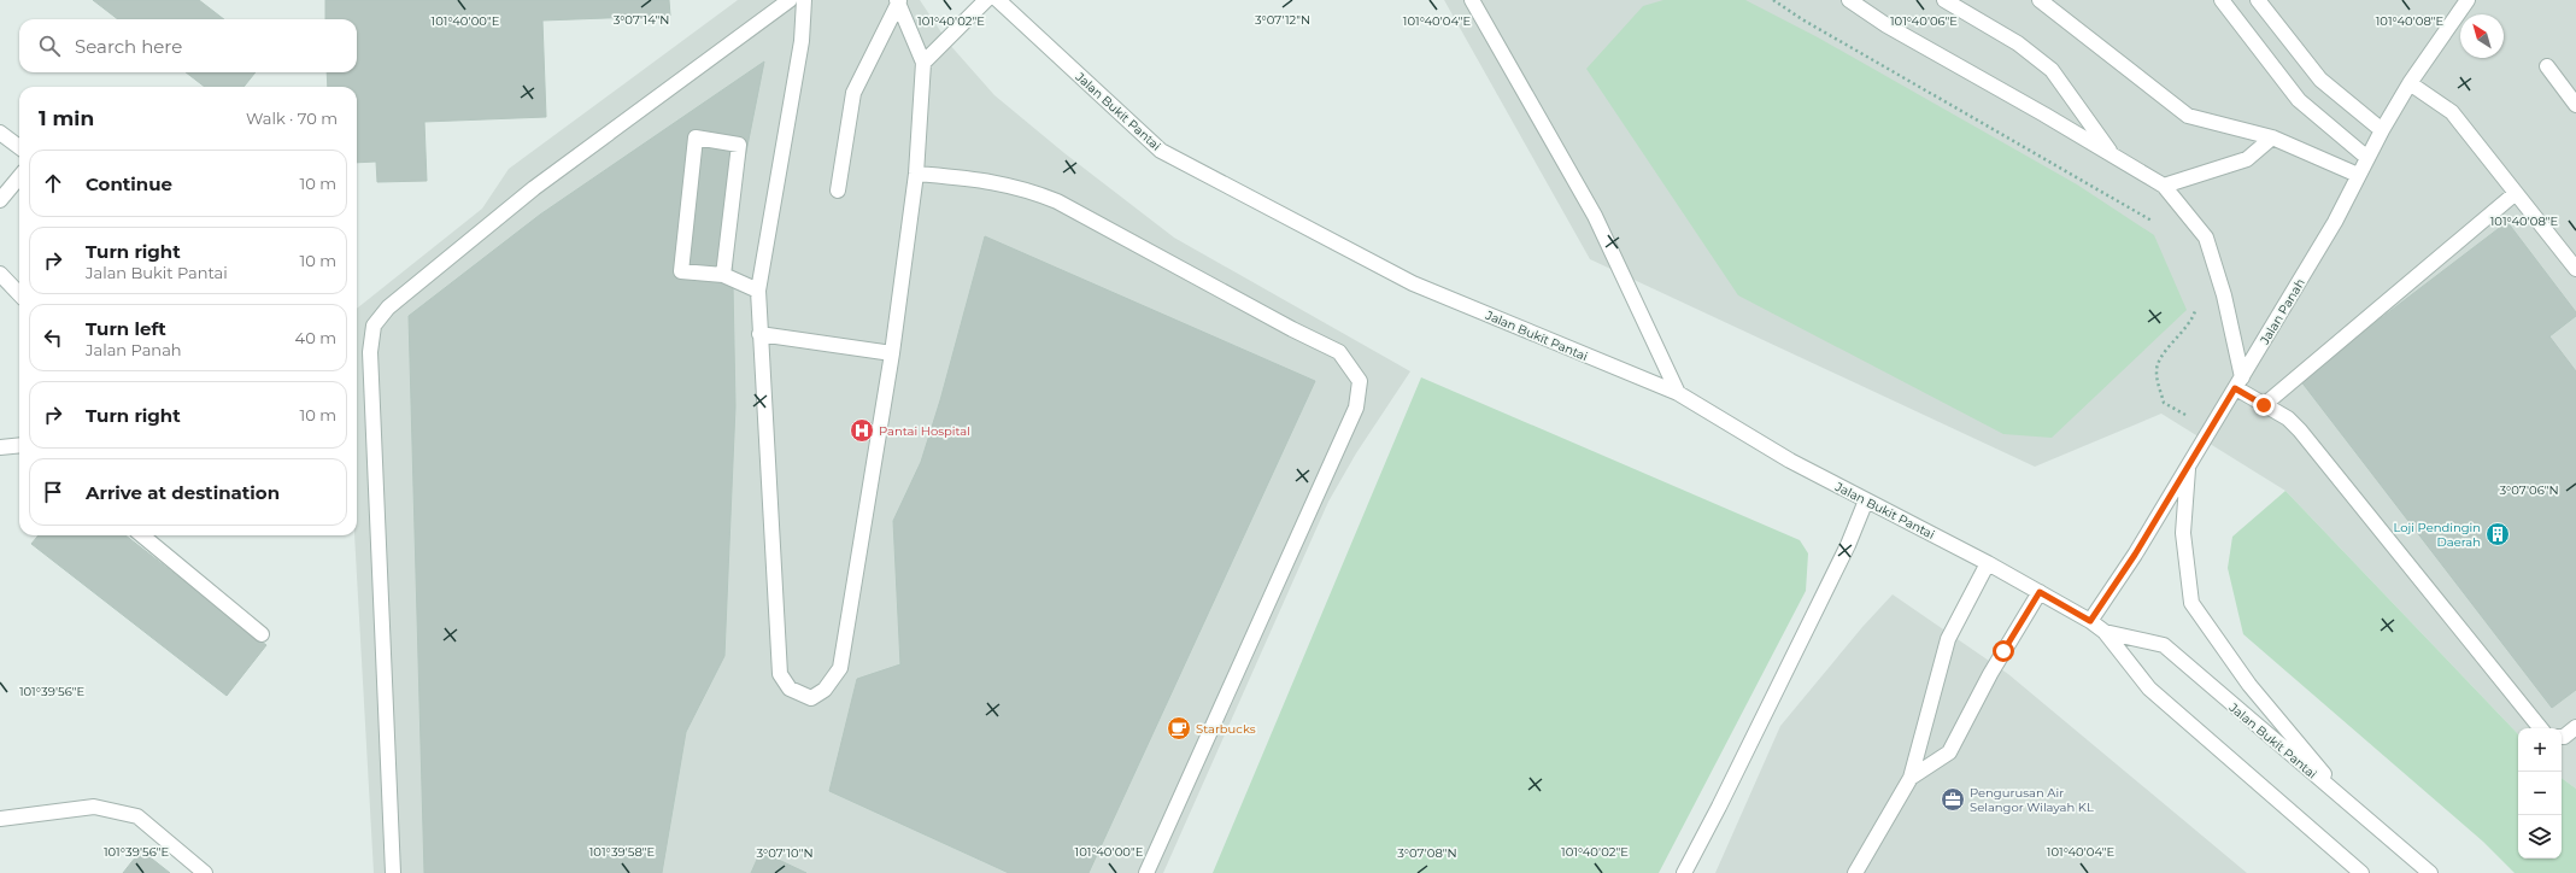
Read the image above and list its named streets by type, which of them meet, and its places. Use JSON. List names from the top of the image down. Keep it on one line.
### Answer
{"streets":{"street":["Jalan Bukit Pantai","Jalan Panah"]},"crossings":[["Jalan Bukit Pantai","Jalan Panah"]],"places":{"hospital":["Pantai Hospital"],"building":["Loji Pendingin Daerah"],"cafe":["Starbucks"],"office":["Pengurusan Air Selangor Wilayah KL"]},"north":"top left","page":{"search":"Search here","heading":["1 min","Walk · 70 m"],"list":[["Continue","10 m"],["Turn right","Jalan Bukit Pantai","10 m"],["Turn left","Jalan Panah","40 m"],["Turn right","10 m"],"Arrive at destination"],"map_buttons":["+","−"]},"coordinates":["3°07'14\"N","3°07'12\"N","101°40'00\"E","101°40'02\"E","101°40'04\"E","101°40'06\"E","101°40'08\"E","3°07'06\"N","101°39'56\"E","101°39'58\"E","3°07'10\"N","3°07'08\"N"]}
